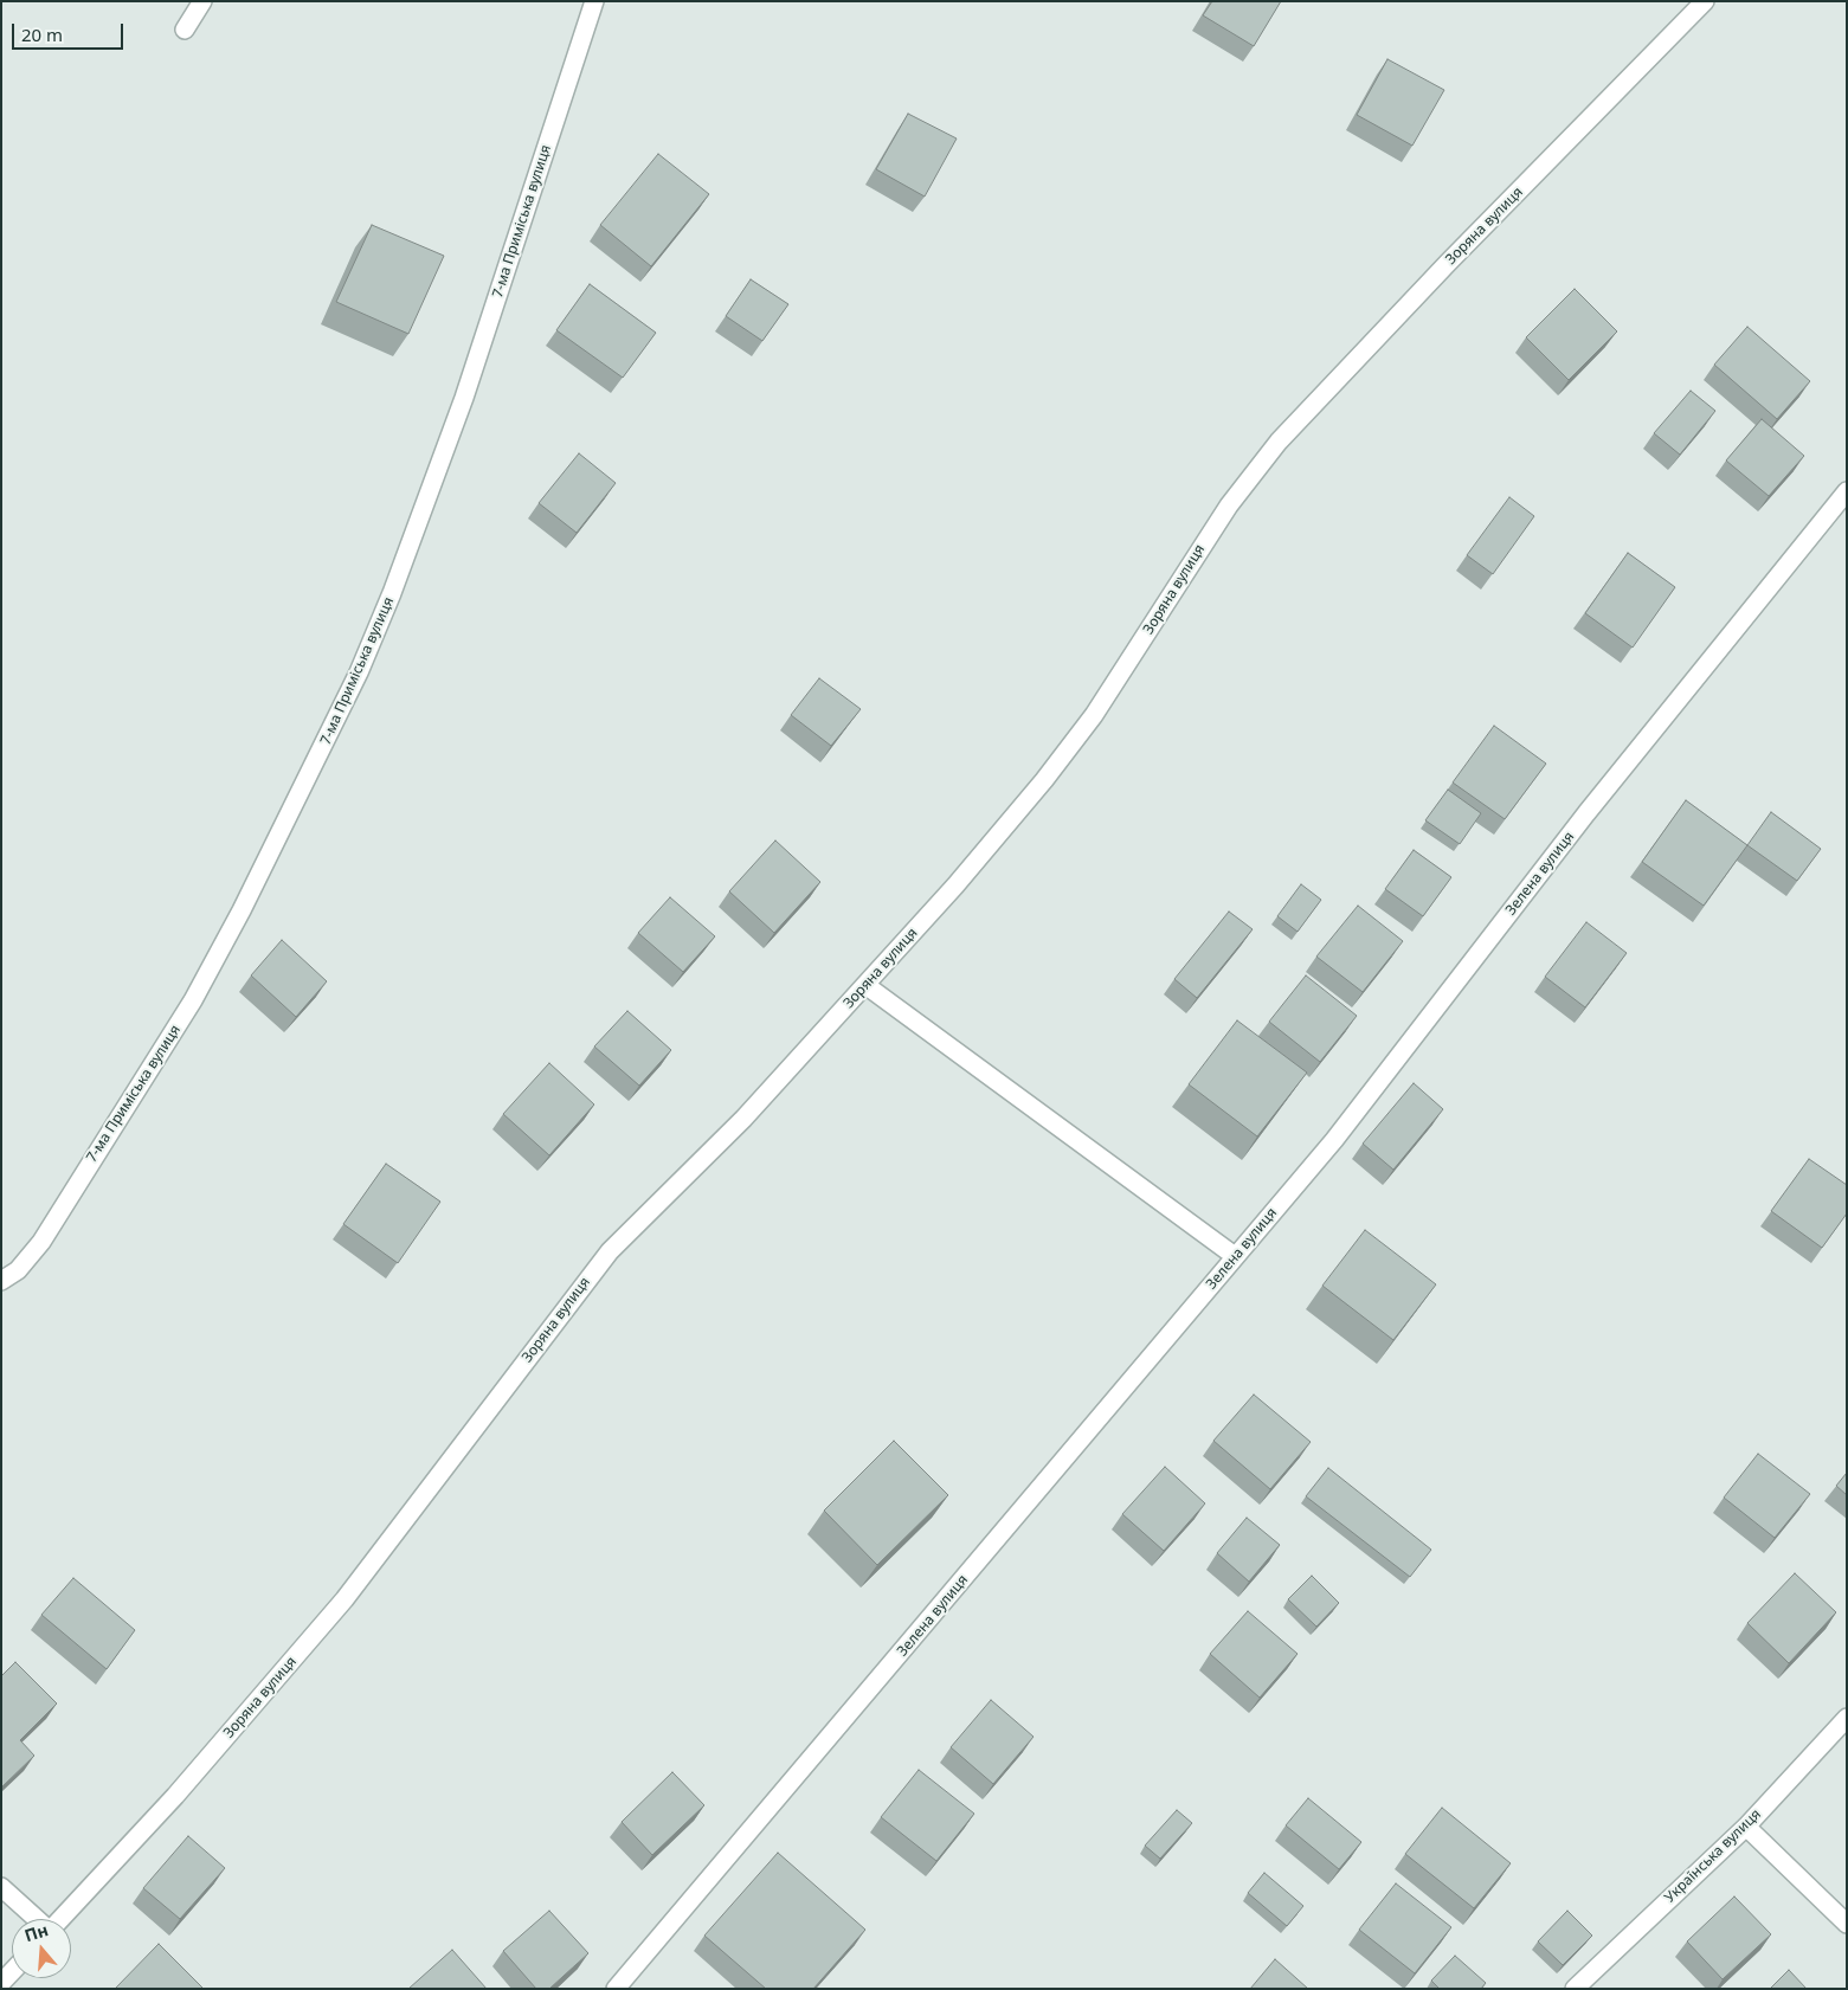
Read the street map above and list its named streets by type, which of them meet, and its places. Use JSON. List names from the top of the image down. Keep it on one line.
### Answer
{"streets":{"street":["7-ма Приміська вулиця","Зоряна вулиця","Зелена вулиця","Українська вулиця"]},"scale_bar":"20 m","north":"top"}
